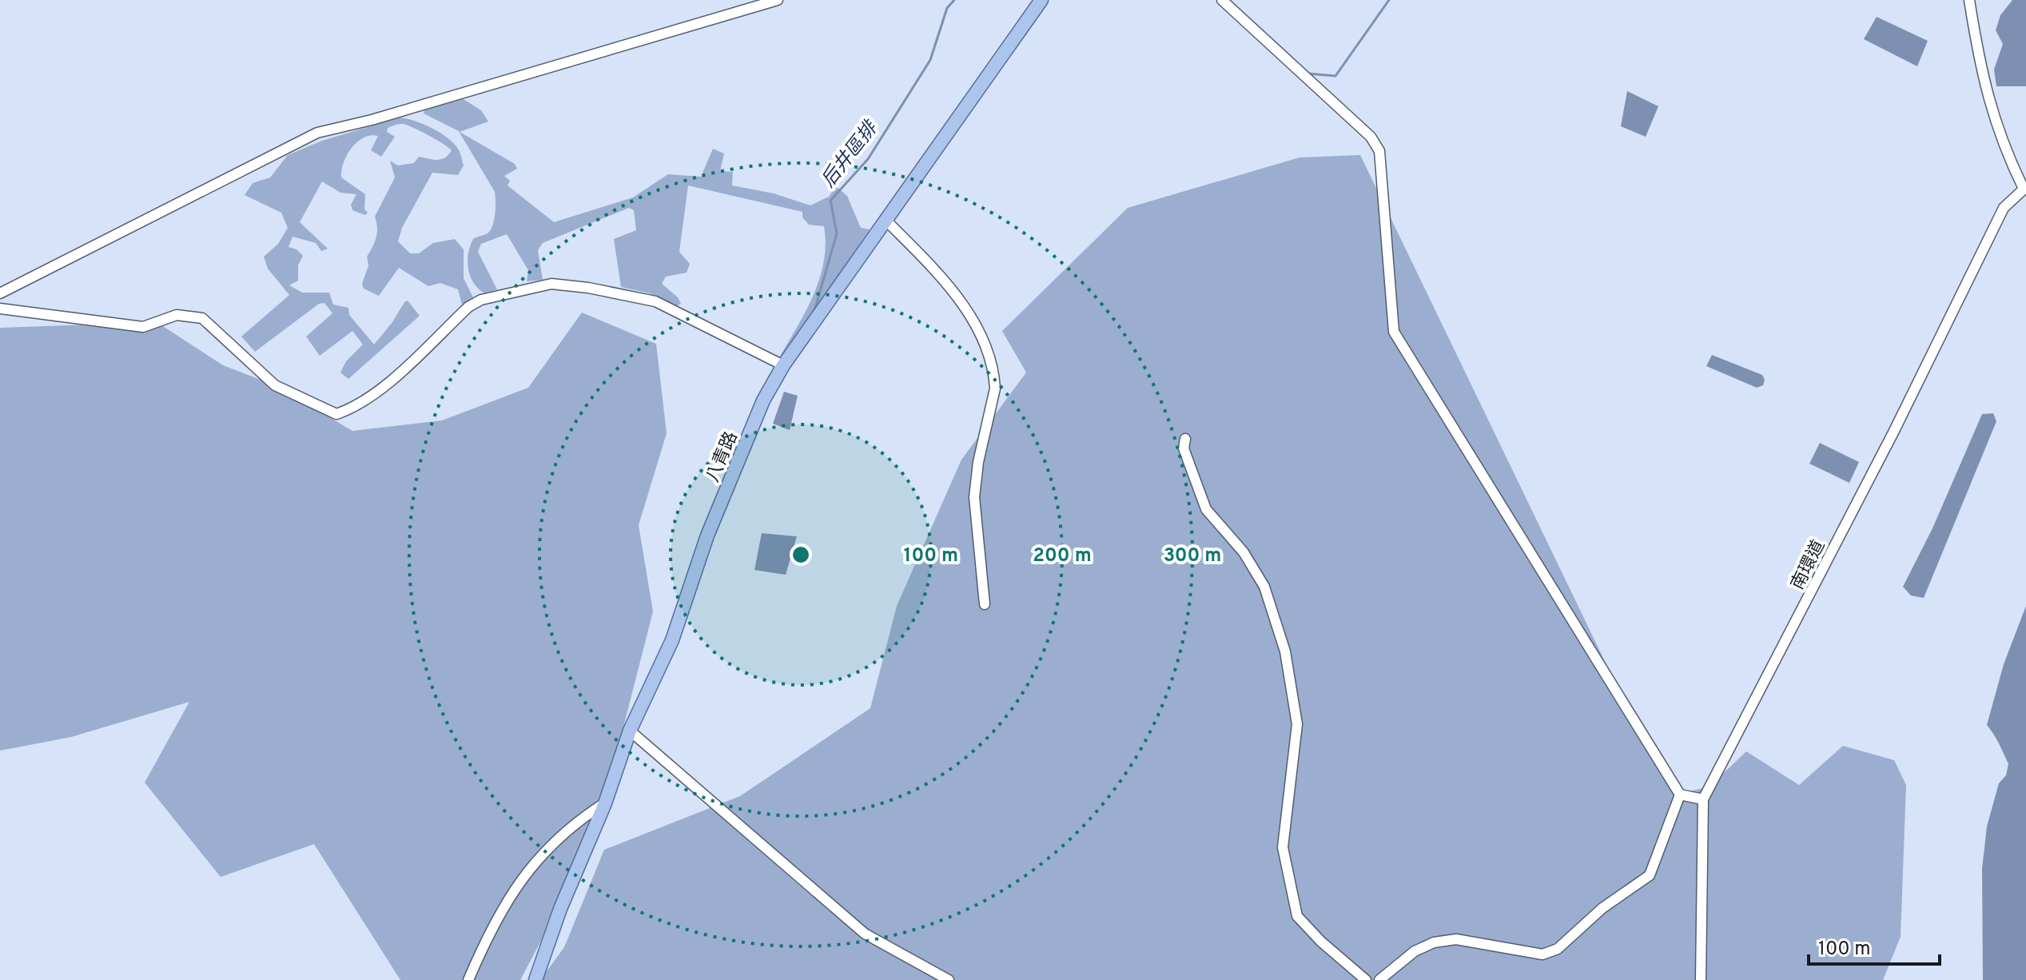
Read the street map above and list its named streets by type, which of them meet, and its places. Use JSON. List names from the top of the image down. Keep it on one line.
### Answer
{"streets":{"main road":["八青路"],"street":["南環道"]},"water":["后井區排"],"scale_bar":"100 m","rings":["100 m","200 m","300 m"]}
